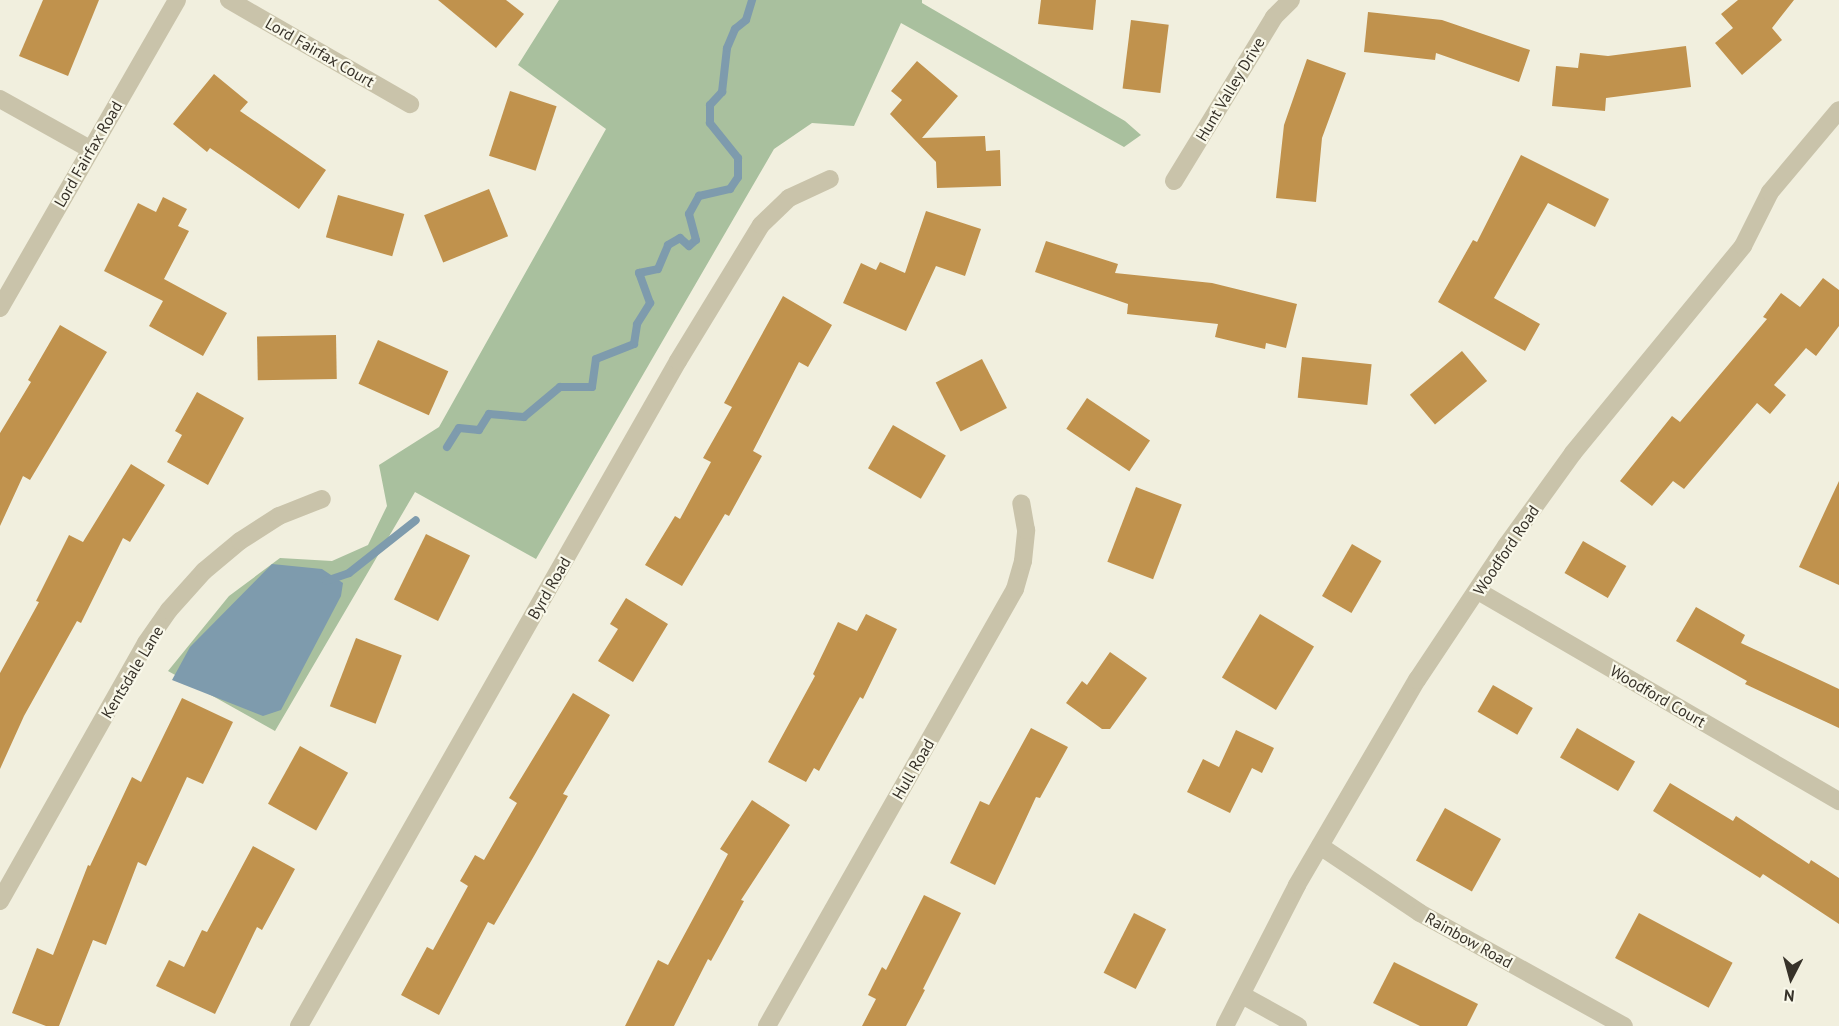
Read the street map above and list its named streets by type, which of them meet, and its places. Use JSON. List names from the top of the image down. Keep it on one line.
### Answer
{"streets":{"street":["Lord Fairfax Court","Hunt Valley Drive","Lord Fairfax Road","Woodford Road","Byrd Road","Kentsdale Lane","Woodford Court","Hull Road","Rainbow Road"]},"crossings":[["Woodford Road","Woodford Court"],["Woodford Road","Rainbow Road"]],"north":"bottom"}
